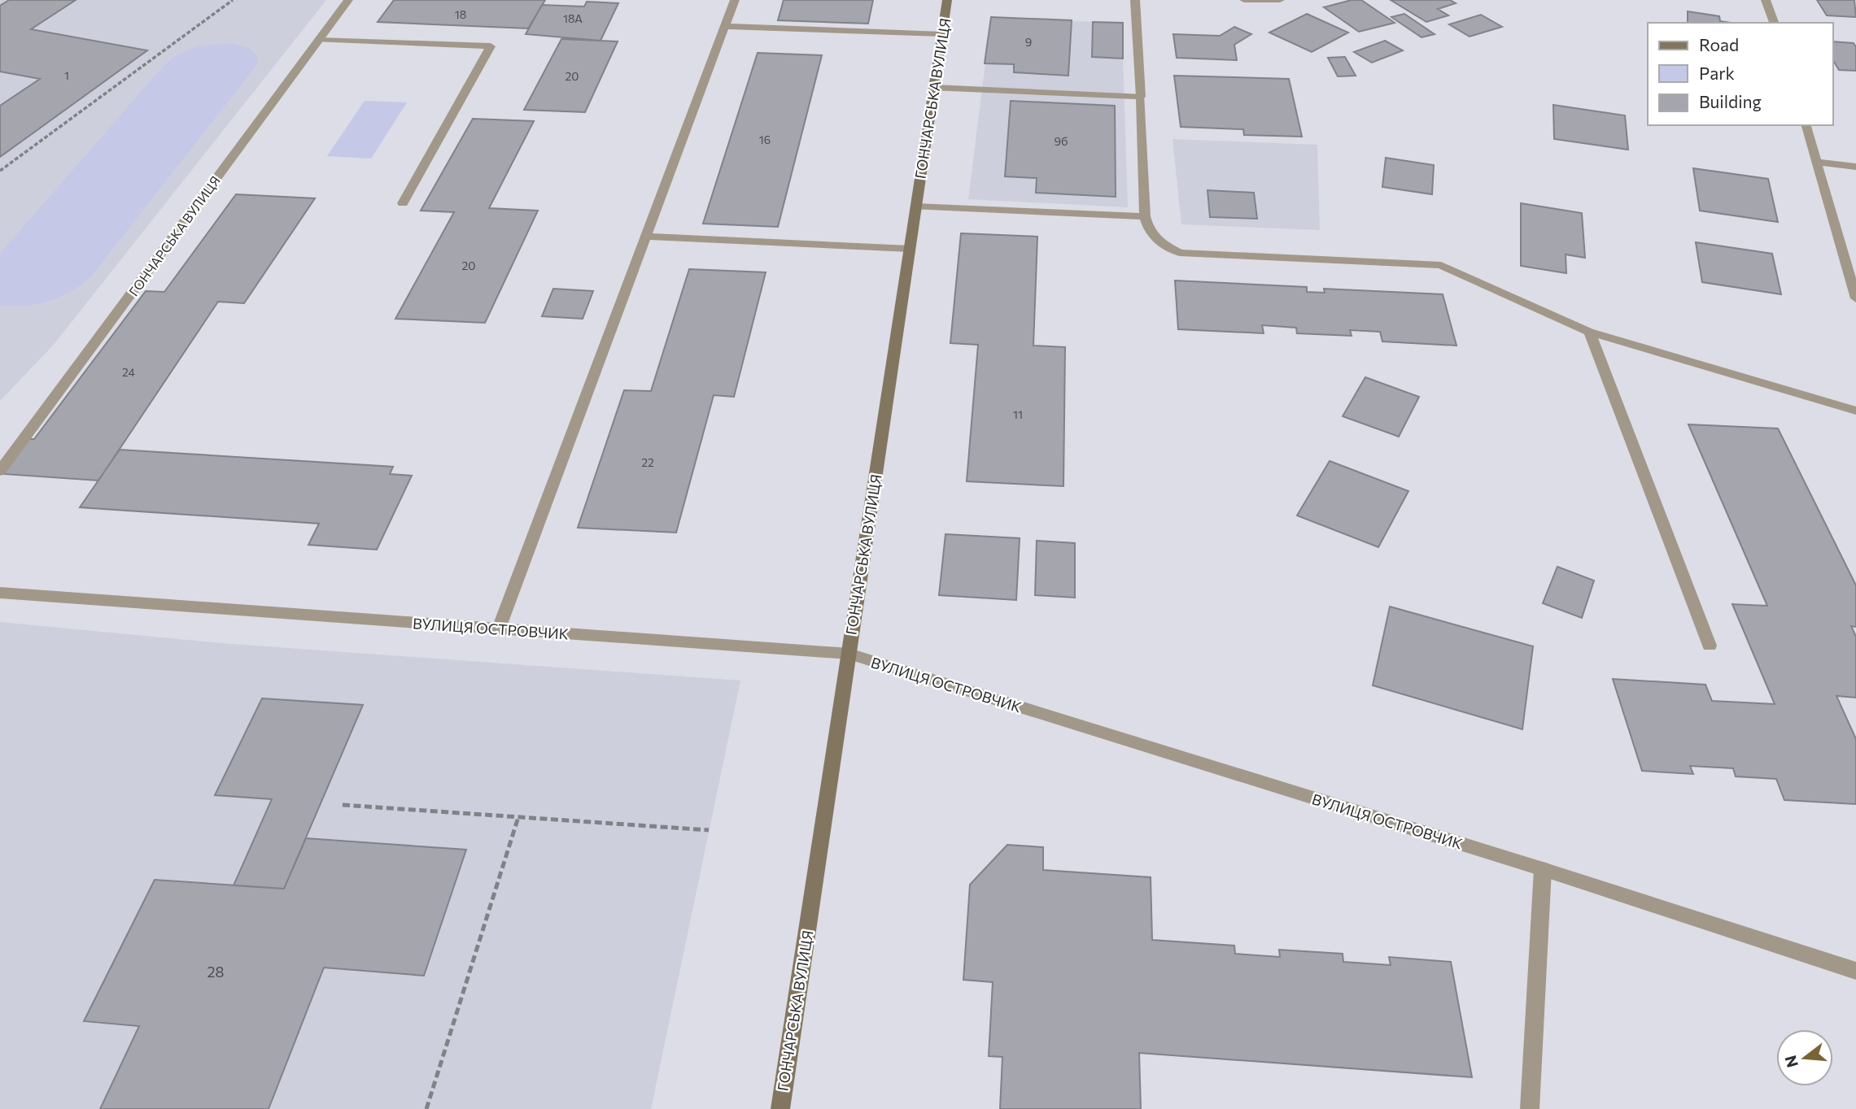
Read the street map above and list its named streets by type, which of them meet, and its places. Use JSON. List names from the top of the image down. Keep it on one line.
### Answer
{"streets":{"main road":["ГОНЧАРСЬКА ВУЛИЦЯ"],"street":["ВУЛИЦЯ ОСТРОВЧИК"]},"crossings":[["ГОНЧАРСЬКА ВУЛИЦЯ","ВУЛИЦЯ ОСТРОВЧИК"]],"house_numbers":["18","18А","9","1","20","16","9б","20","24","11","22","28"],"legend":["Road","Park","Building"],"north":"left"}
